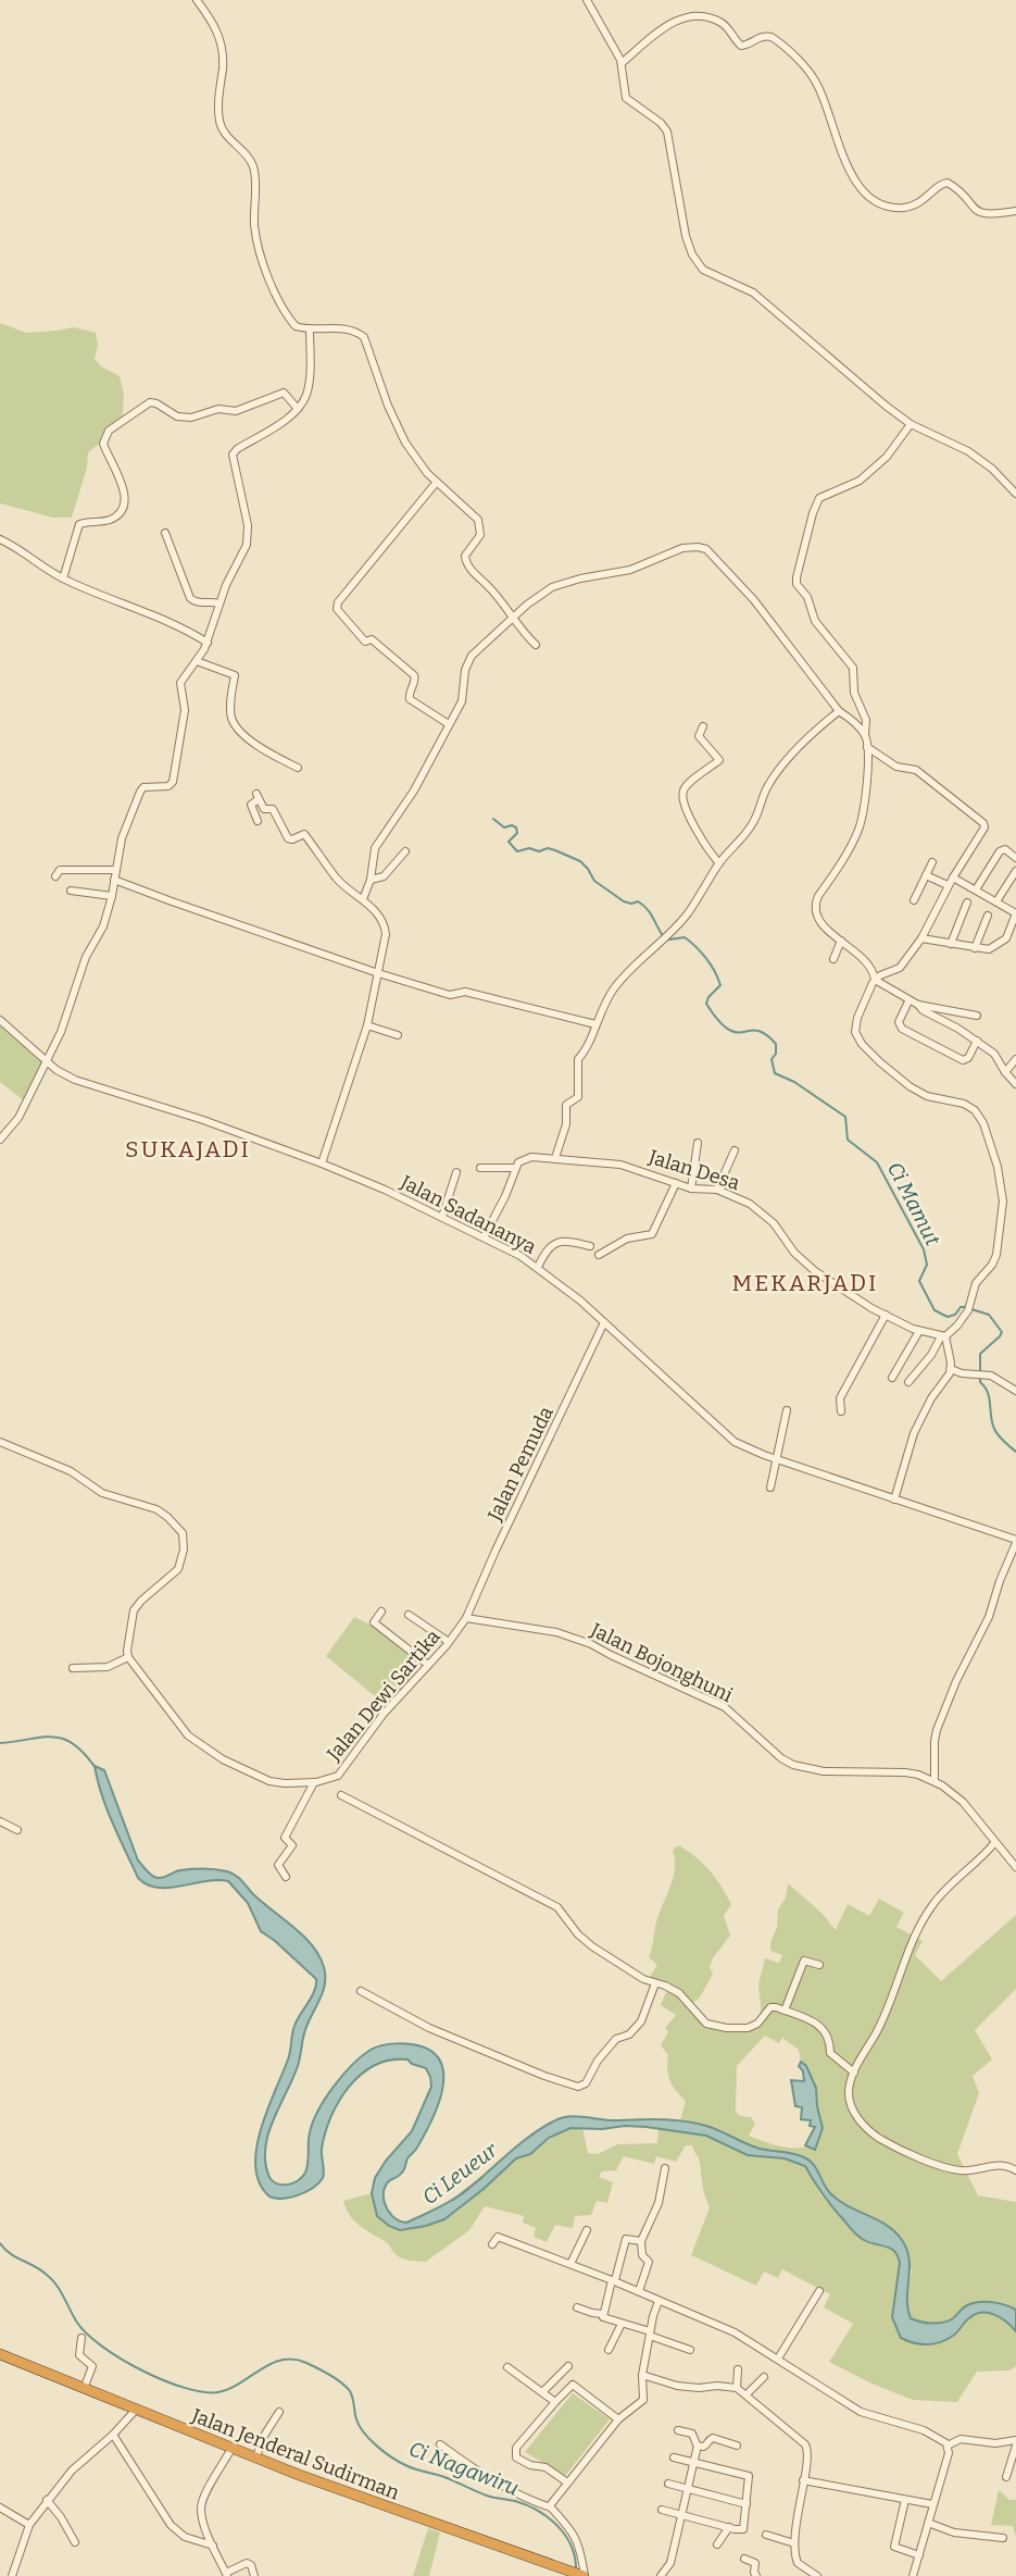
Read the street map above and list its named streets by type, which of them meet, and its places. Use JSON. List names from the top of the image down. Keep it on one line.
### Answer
{"streets":{"highway":["Jalan Jenderal Sudirman"],"street":["Jalan Desa","Jalan Sadananya","Jalan Pemuda","Jalan Bojonghuni","Jalan Dewi Sartika"]},"crossings":[["Jalan Sadananya","Jalan Pemuda"],["Jalan Pemuda","Jalan Bojonghuni"],["Jalan Pemuda","Jalan Dewi Sartika"],["Jalan Bojonghuni","Jalan Dewi Sartika"]],"districts":["SUKAJADI","MEKARJADI"],"water":["Ci Mamut","Ci Leueur","Ci Nagawiru"]}
